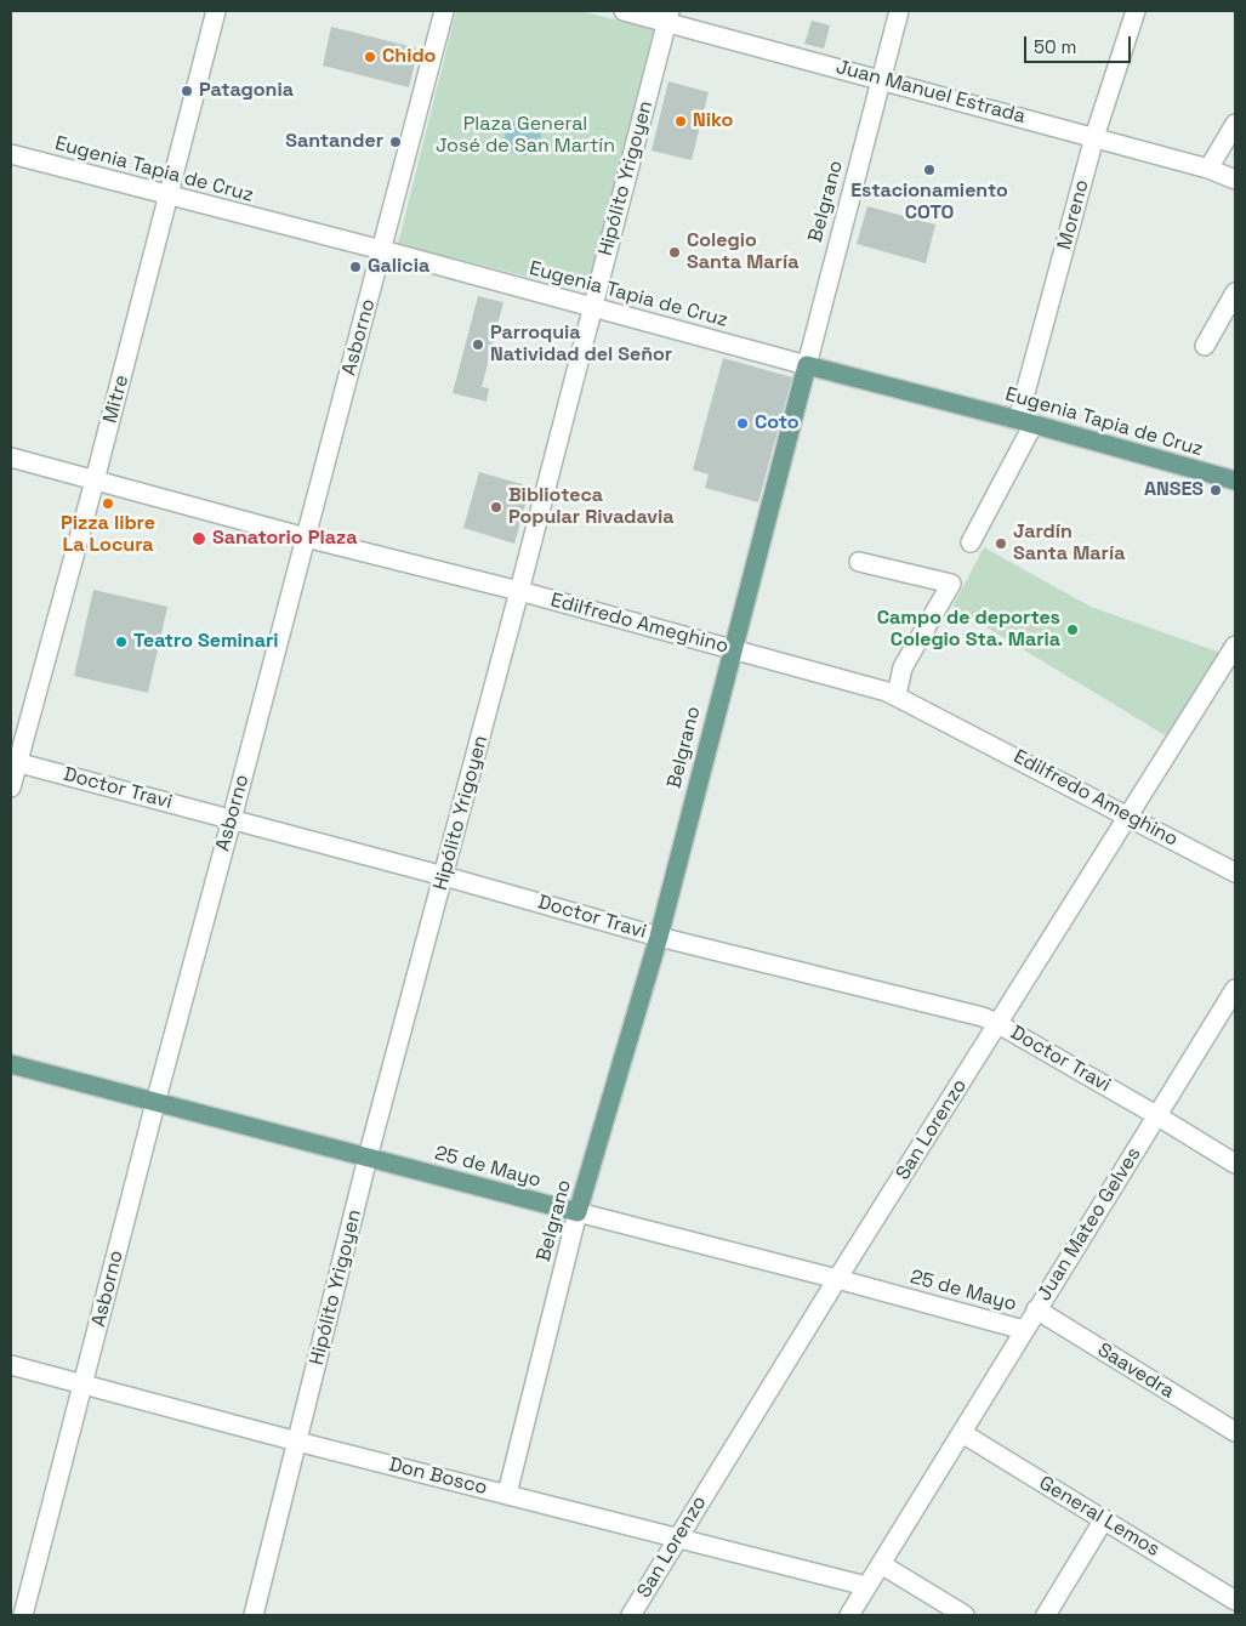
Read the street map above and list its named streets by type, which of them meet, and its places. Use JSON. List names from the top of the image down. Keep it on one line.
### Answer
{"streets":{"main road":["Eugenia Tapia de Cruz","Belgrano","25 de Mayo"],"street":["Juan Manuel Estrada","Hipólito Yrigoyen","Moreno","Asborno","Mitre","Edilfredo Ameghino","Doctor Travi","San Lorenzo","Juan Mateo Gelves","Saavedra","Don Bosco","General Lemos"]},"crossings":[["Juan Manuel Estrada","Hipólito Yrigoyen"],["Juan Manuel Estrada","Belgrano"],["Juan Manuel Estrada","Moreno"],["Eugenia Tapia de Cruz","Hipólito Yrigoyen"],["Eugenia Tapia de Cruz","Belgrano"],["Eugenia Tapia de Cruz","Moreno"],["Eugenia Tapia de Cruz","Asborno"],["Eugenia Tapia de Cruz","Mitre"],["Hipólito Yrigoyen","Edilfredo Ameghino"],["Hipólito Yrigoyen","Doctor Travi"],["Hipólito Yrigoyen","25 de Mayo"],["Hipólito Yrigoyen","Don Bosco"],["Belgrano","Edilfredo Ameghino"],["Belgrano","Doctor Travi"],["Belgrano","25 de Mayo"],["Belgrano","Don Bosco"],["Asborno","Edilfredo Ameghino"],["Asborno","Doctor Travi"],["Asborno","25 de Mayo"],["Asborno","Don Bosco"],["Mitre","Edilfredo Ameghino"],["Mitre","Doctor Travi"],["Edilfredo Ameghino","San Lorenzo"],["Doctor Travi","San Lorenzo"],["Doctor Travi","Juan Mateo Gelves"],["San Lorenzo","25 de Mayo"],["San Lorenzo","Don Bosco"],["25 de Mayo","Juan Mateo Gelves"],["Juan Mateo Gelves","Saavedra"],["Juan Mateo Gelves","Don Bosco"],["Juan Mateo Gelves","General Lemos"]],"parks":["Plaza General José de San Martín"],"places":["Chido","Patagonia","Niko","Santander","Estacionamiento COTO","Colegio Santa María","Galicia","Parroquia Natividad del Señor","Coto","ANSES","Pizza libre La Locura","Biblioteca Popular Rivadavia","Sanatorio Plaza","Jardín Santa María","Campo de deportes Colegio Sta. Maria","Teatro Seminari"],"scale_bar":"50 m"}
